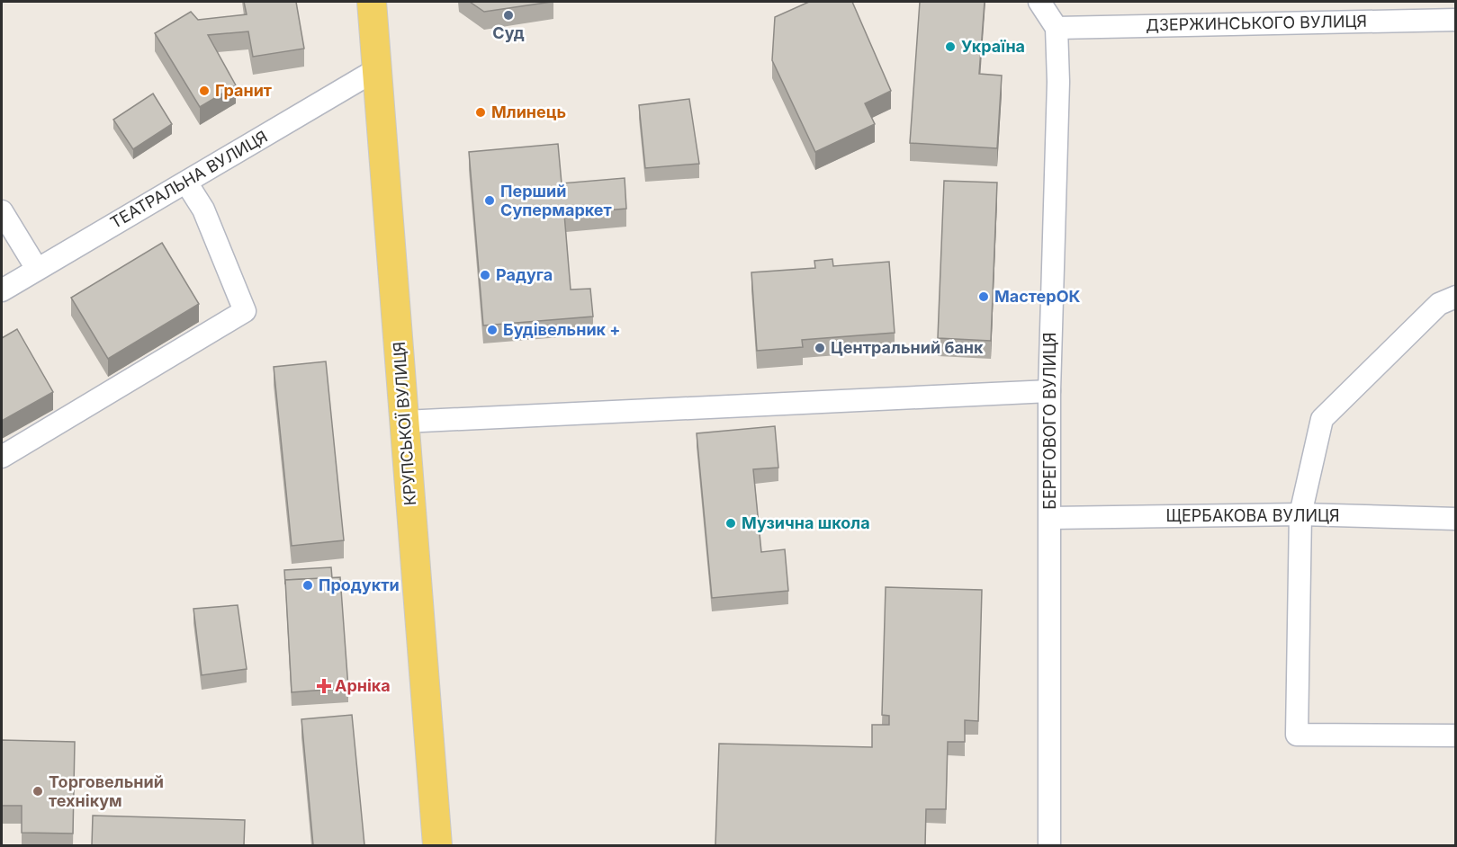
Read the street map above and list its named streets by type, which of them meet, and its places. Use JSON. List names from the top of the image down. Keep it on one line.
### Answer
{"streets":{"main road":["КРУПСЬКОЇ ВУЛИЦЯ"],"street":["ДЗЕРЖИНСЬКОГО ВУЛИЦЯ","ТЕАТРАЛЬНА ВУЛИЦЯ","БЕРЕГОВОГО ВУЛИЦЯ","ЩЕРБАКОВА ВУЛИЦЯ"]},"crossings":[["ДЗЕРЖИНСЬКОГО ВУЛИЦЯ","БЕРЕГОВОГО ВУЛИЦЯ"],["ТЕАТРАЛЬНА ВУЛИЦЯ","КРУПСЬКОЇ ВУЛИЦЯ"],["БЕРЕГОВОГО ВУЛИЦЯ","ЩЕРБАКОВА ВУЛИЦЯ"]],"places":{"other":["Суд","Україна","Гранит","Млинець","Перший Супермаркет","Радуга","МастерОК","Будівельник +","Центральний банк","Музична школа","Продукти","Торговельний технікум"],"health":["Арніка"]}}
